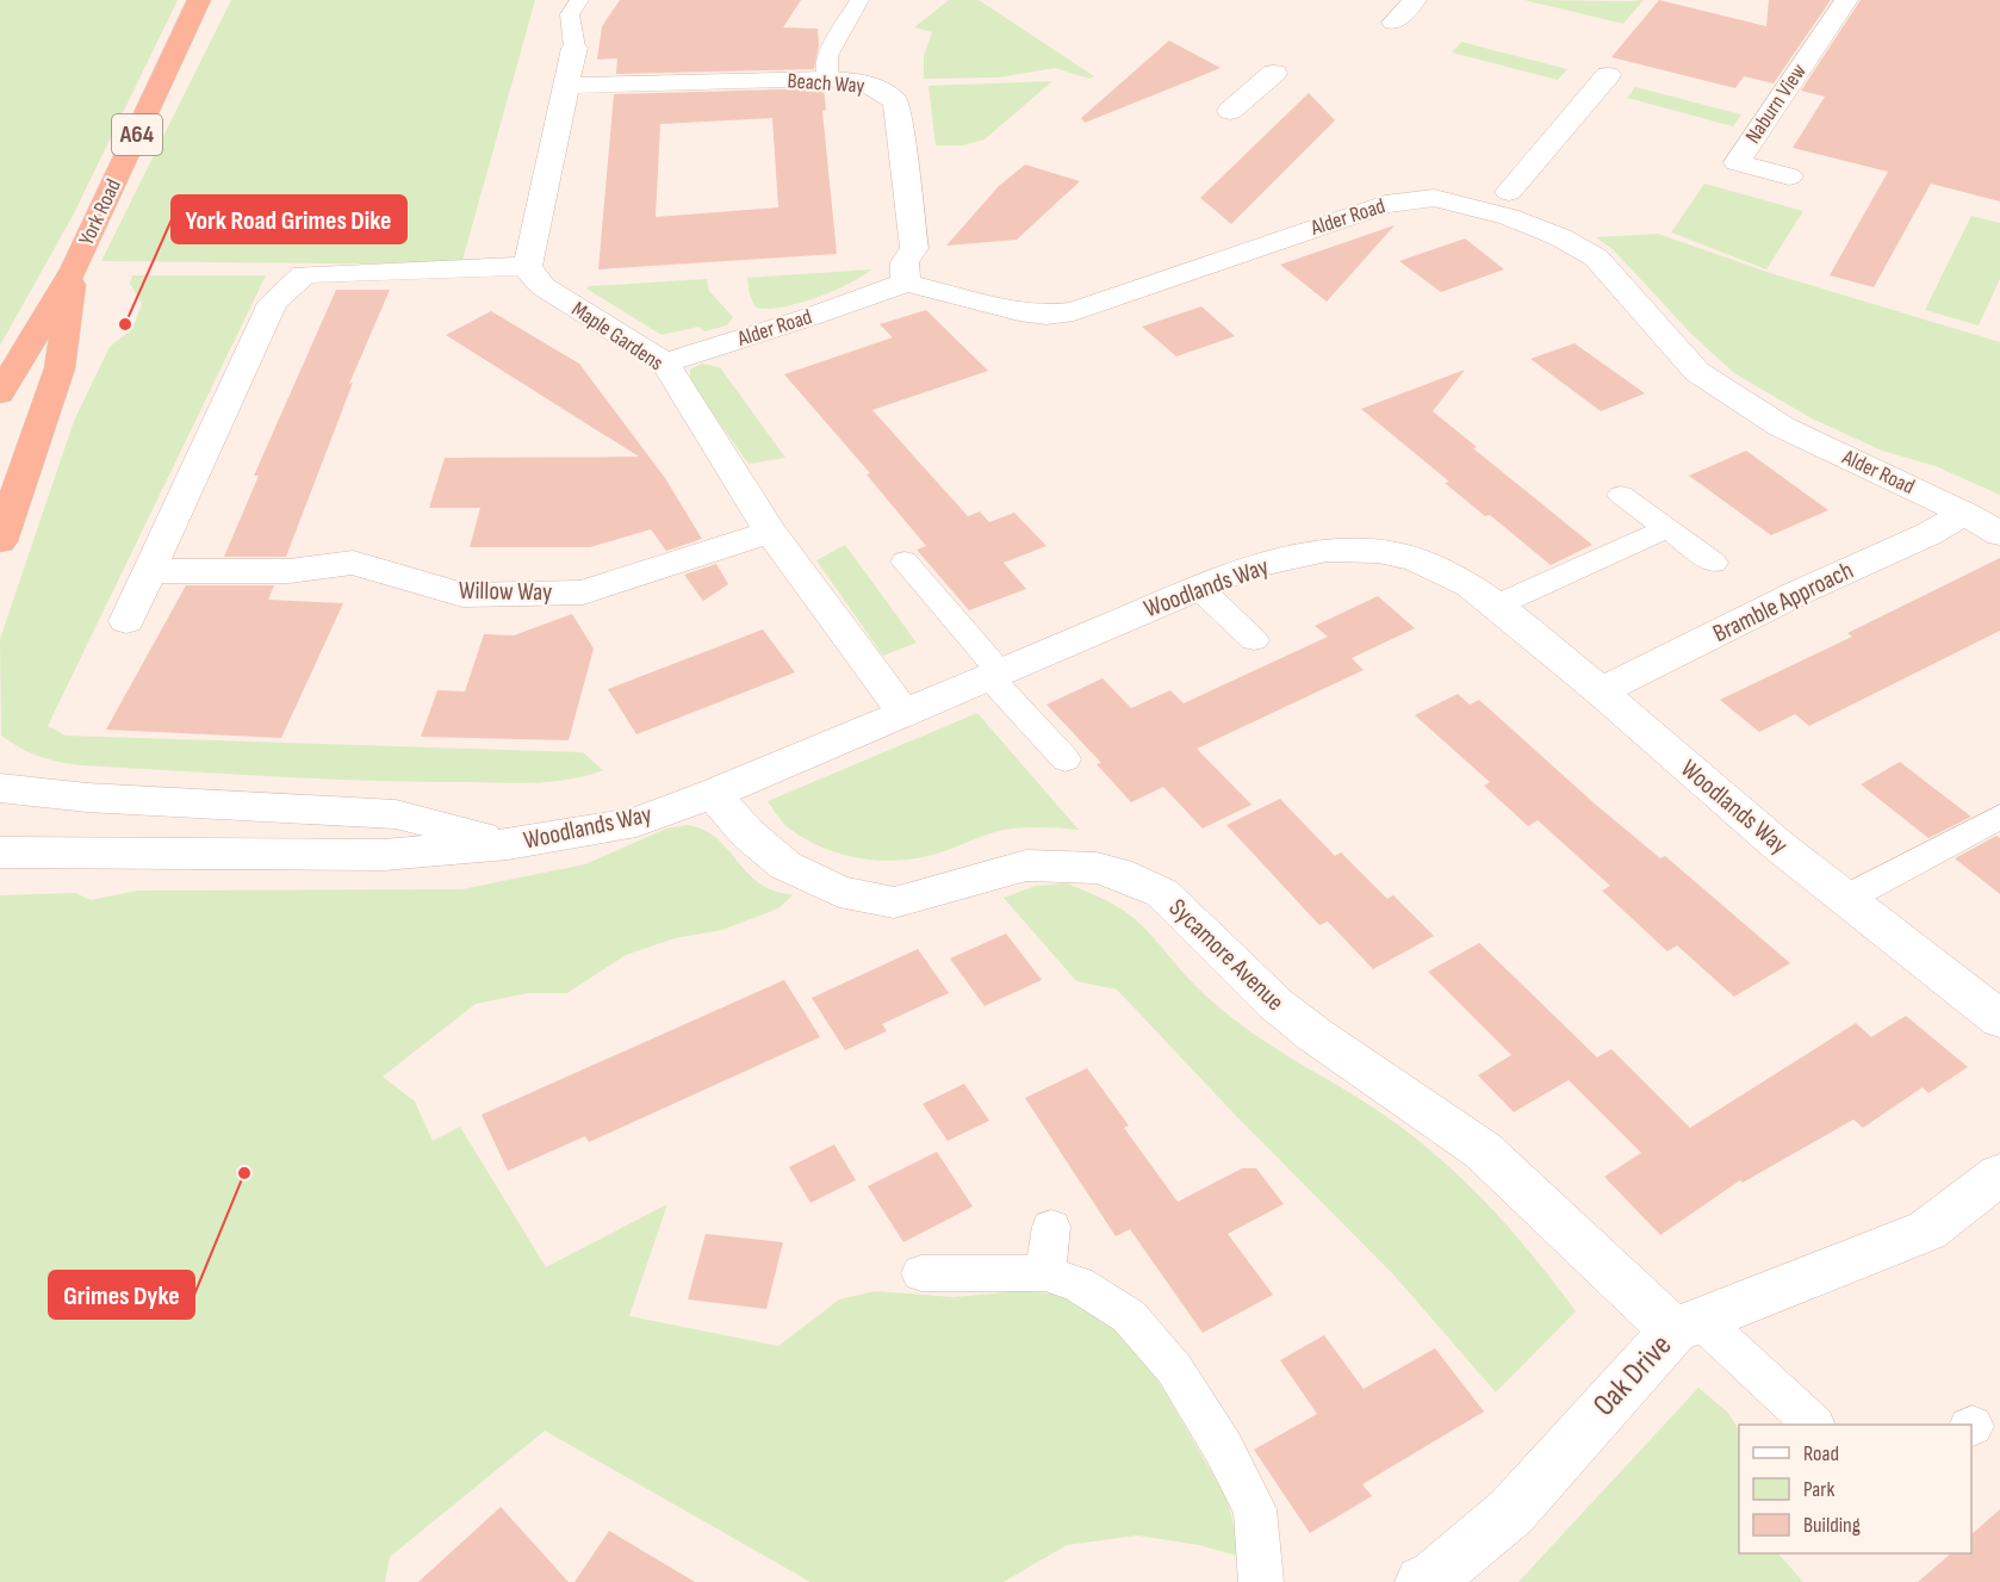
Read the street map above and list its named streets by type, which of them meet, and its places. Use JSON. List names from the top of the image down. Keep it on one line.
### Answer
{"streets":{"highway":["A64","York Road"],"street":["Beach Way","Naburn View","Alder Road","Maple Gardens","Woodlands Way","Willow Way","Bramble Approach","Sycamore Avenue","Oak Drive"]},"crossings":[["Beach Way","Alder Road"],["Alder Road","Maple Gardens"],["Alder Road","Bramble Approach"],["Maple Gardens","Woodlands Way"],["Maple Gardens","Willow Way"],["Woodlands Way","Bramble Approach"],["Woodlands Way","Sycamore Avenue"],["Sycamore Avenue","Oak Drive"]],"places":["York Road Grimes Dike","Grimes Dyke"],"legend":["Road","Park","Building"]}
